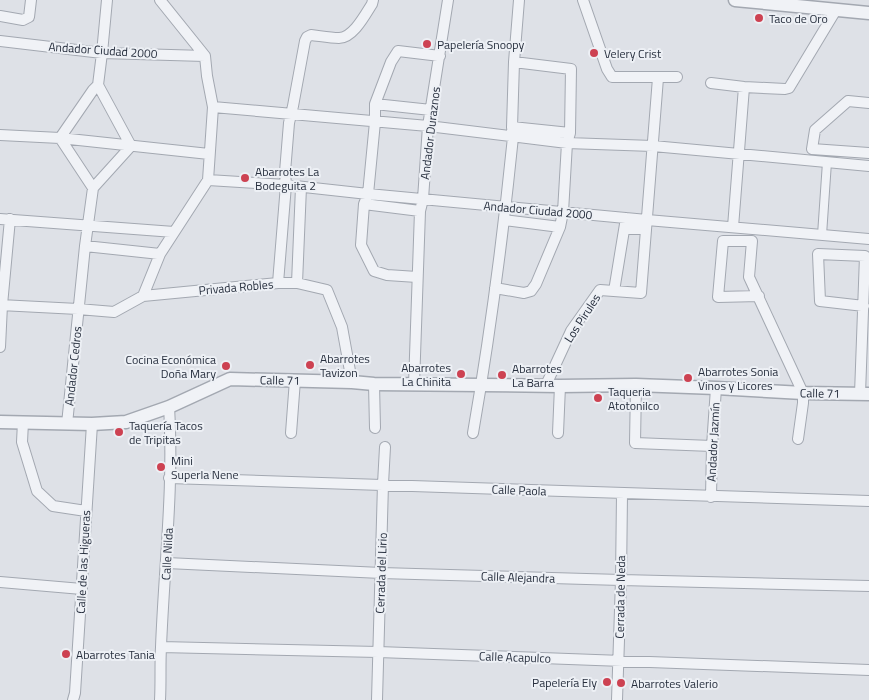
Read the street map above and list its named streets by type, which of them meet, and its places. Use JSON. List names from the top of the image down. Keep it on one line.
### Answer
{"streets":{"street":["Andador Ciudad 2000","Andador Duraznos","Privada Robles","Los Pirules","Andador Cedros","Calle 71","Andador Jazmín","Calle Paola","Calle Nilda","Calle de las Higueras","Cerrada del Lirio","Calle Alejandra","Cerrada de Neda","Calle Acapulco"]},"crossings":[["Andador Ciudad 2000","Andador Duraznos"],["Andador Ciudad 2000","Los Pirules"],["Andador Duraznos","Calle 71"],["Privada Robles","Andador Cedros"],["Privada Robles","Calle 71"],["Los Pirules","Calle 71"],["Andador Cedros","Calle 71"],["Calle 71","Andador Jazmín"],["Calle 71","Calle Nilda"],["Calle 71","Calle de las Higueras"],["Andador Jazmín","Calle Paola"],["Calle Paola","Calle Nilda"],["Calle Paola","Cerrada del Lirio"],["Calle Paola","Cerrada de Neda"],["Calle Nilda","Calle Alejandra"],["Calle Nilda","Calle Acapulco"],["Cerrada del Lirio","Calle Alejandra"],["Cerrada del Lirio","Calle Acapulco"],["Calle Alejandra","Cerrada de Neda"],["Cerrada de Neda","Calle Acapulco"]],"places":["Taco de Oro","Papelería Snoopy","Velery Crist","Abarrotes La Bodeguita 2","Abarrotes Tavizon","Cocina Económica Doña Mary","Abarrotes La Chinita","Abarrotes La Barra","Abarrotes Sonia Vinos y Licores","Taqueria Atotonilco","Taquería Tacos de Tripitas","Mini Superla Nene","Abarrotes Tania","Papelería Ely","Abarrotes Valerio"]}
